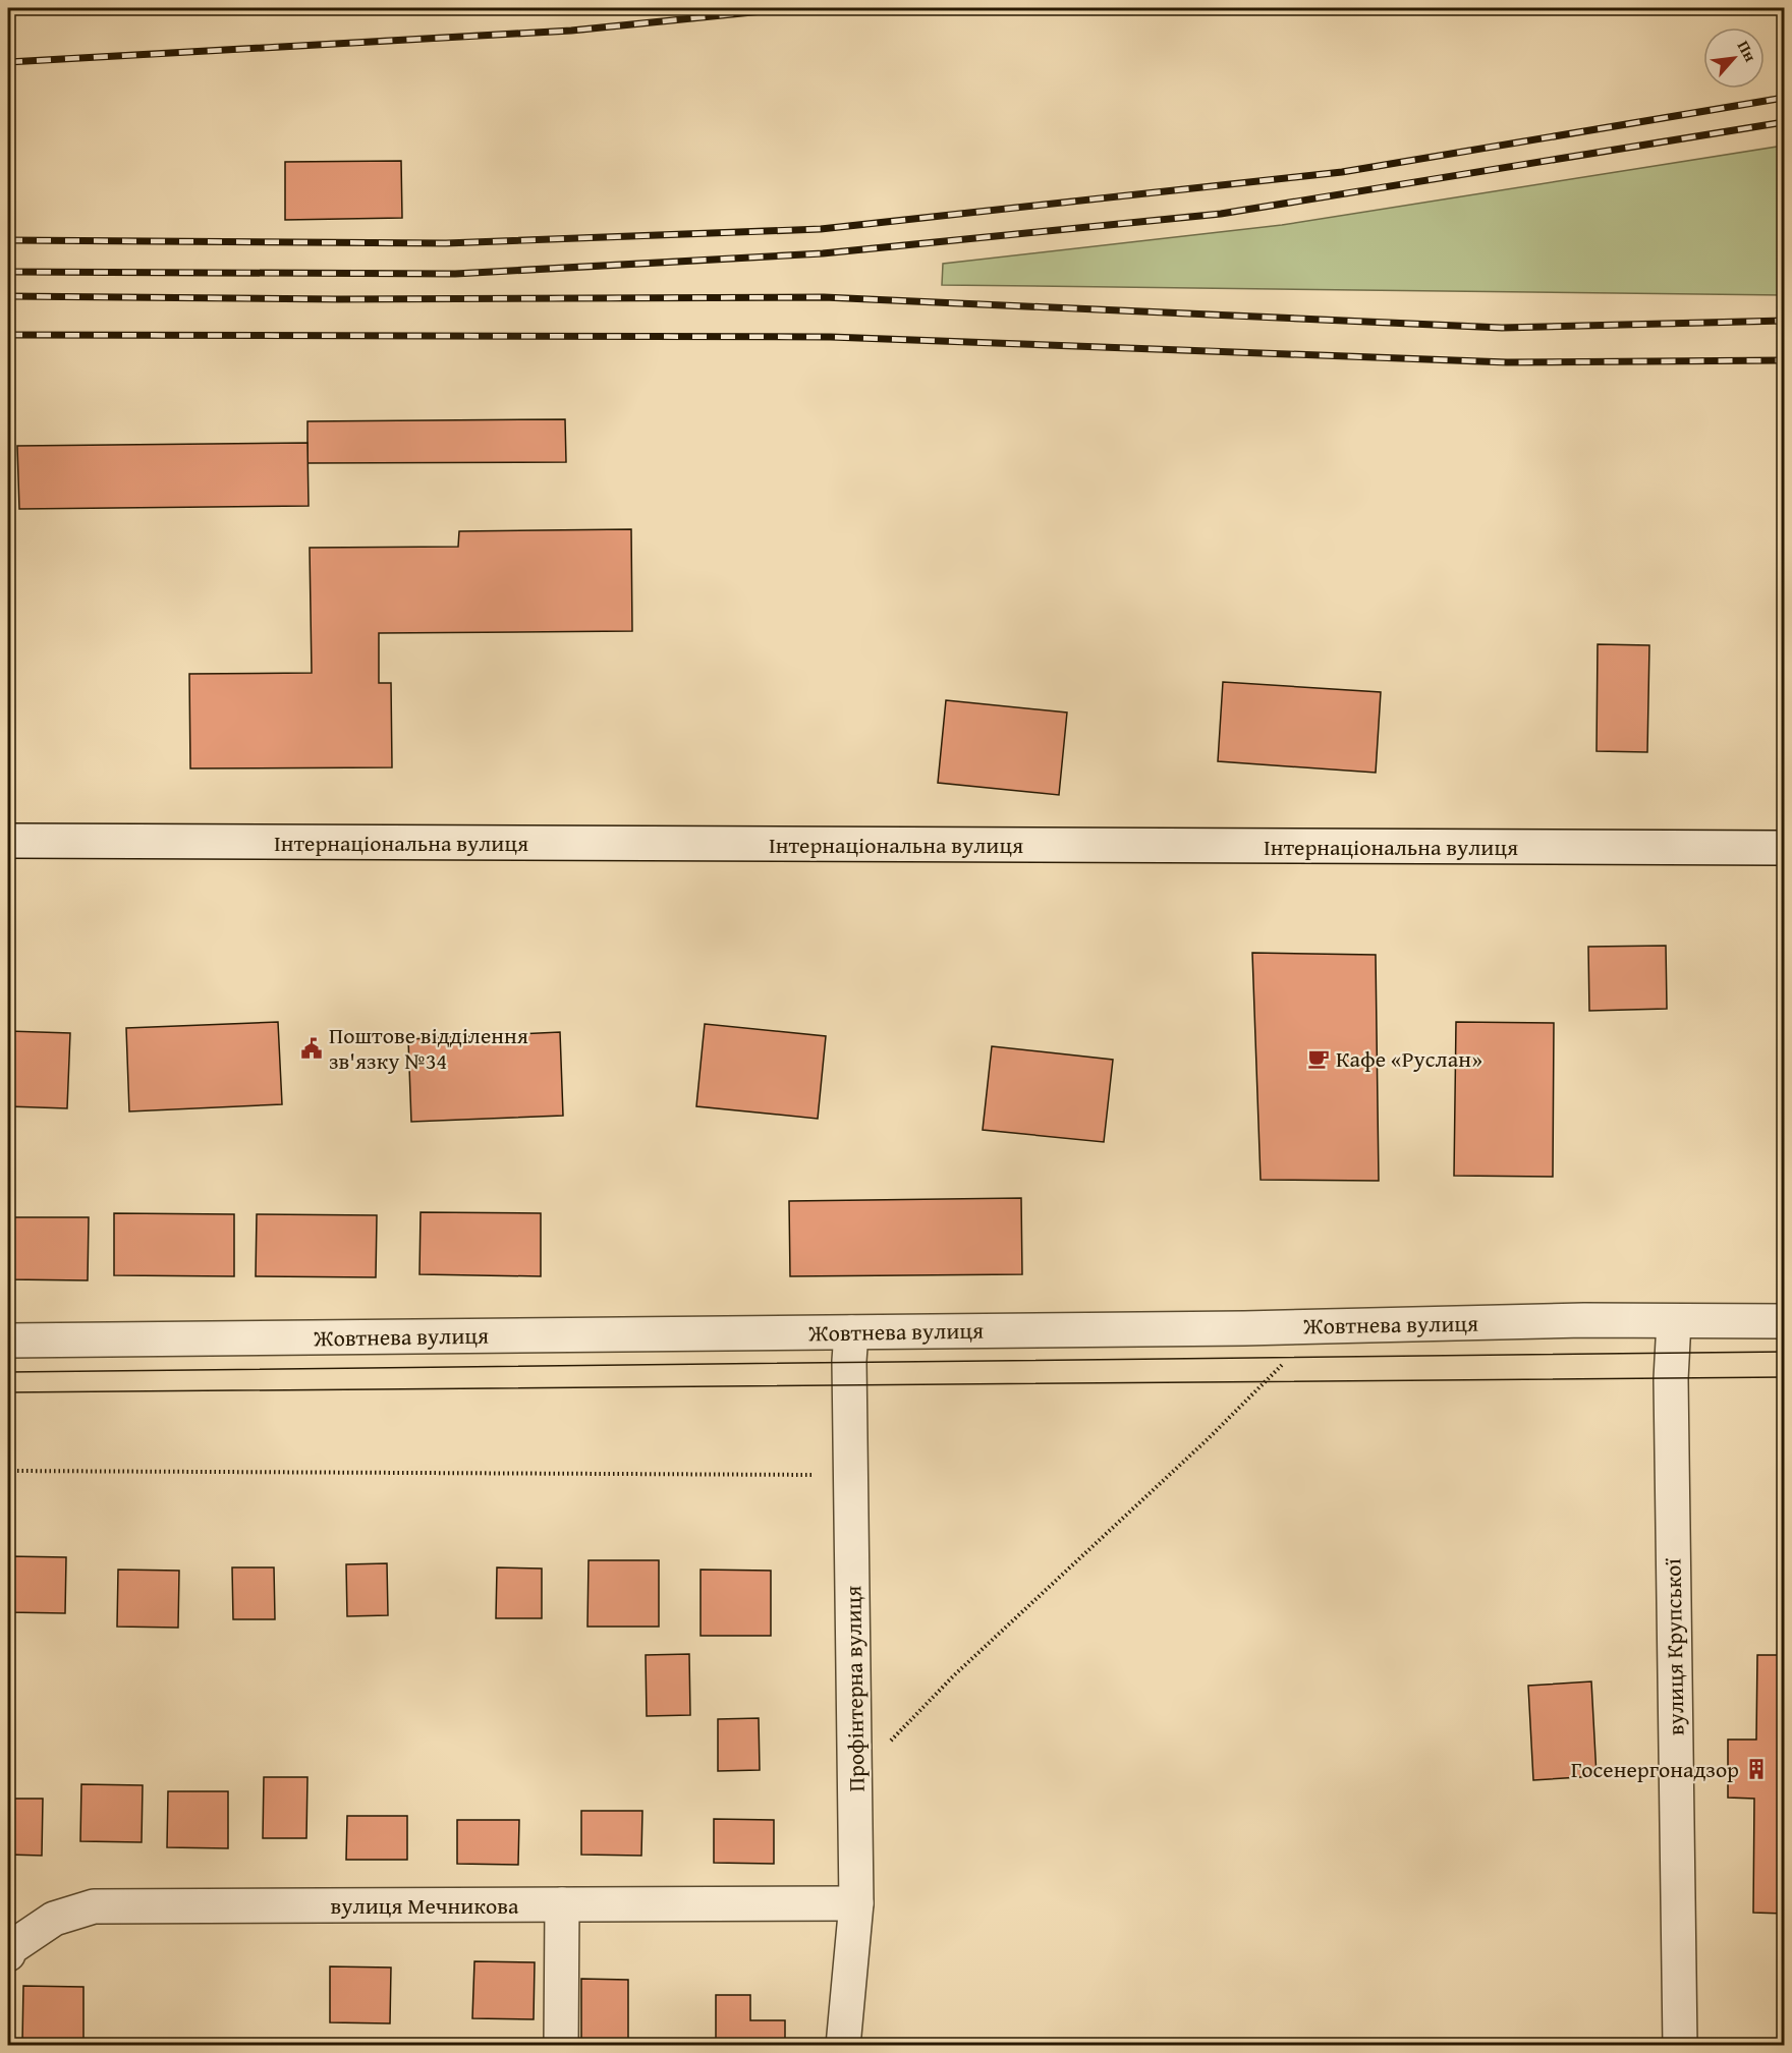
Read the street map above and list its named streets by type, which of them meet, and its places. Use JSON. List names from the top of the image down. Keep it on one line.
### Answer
{"streets":{"street":["Інтернаціональна вулиця","Жовтнева вулиця","вулиця Крупської","Профінтерна вулиця","вулиця Мечникова"]},"crossings":[["Жовтнева вулиця","вулиця Крупської"],["Жовтнева вулиця","Профінтерна вулиця"],["Профінтерна вулиця","вулиця Мечникова"]],"places":{"public building":["Поштове відділення зв'язку №34"],"cafe":["Кафе «Руслан»"],"building":["Госенергонадзор"]},"north":"top right"}
